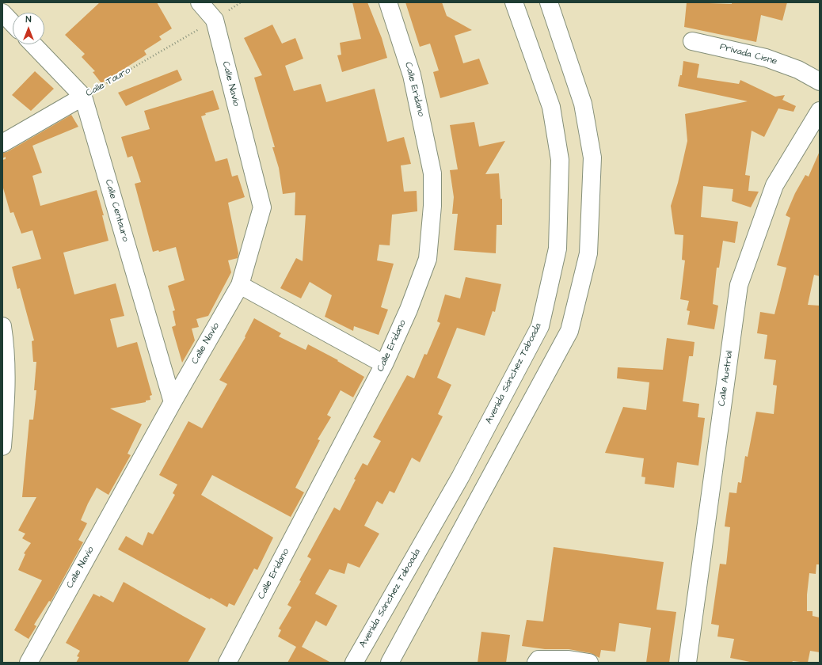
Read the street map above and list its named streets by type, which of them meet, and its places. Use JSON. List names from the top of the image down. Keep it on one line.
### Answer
{"streets":{"street":["Privada Cisne","Calle Tauro","Calle Navío","Calle Eridano","Calle Centauro","Avenida Sánchez Taboada","Calle Austrial"]},"crossings":[["Calle Tauro","Calle Navío"],["Calle Tauro","Calle Centauro"],["Calle Navío","Calle Centauro"]],"north":"top"}
